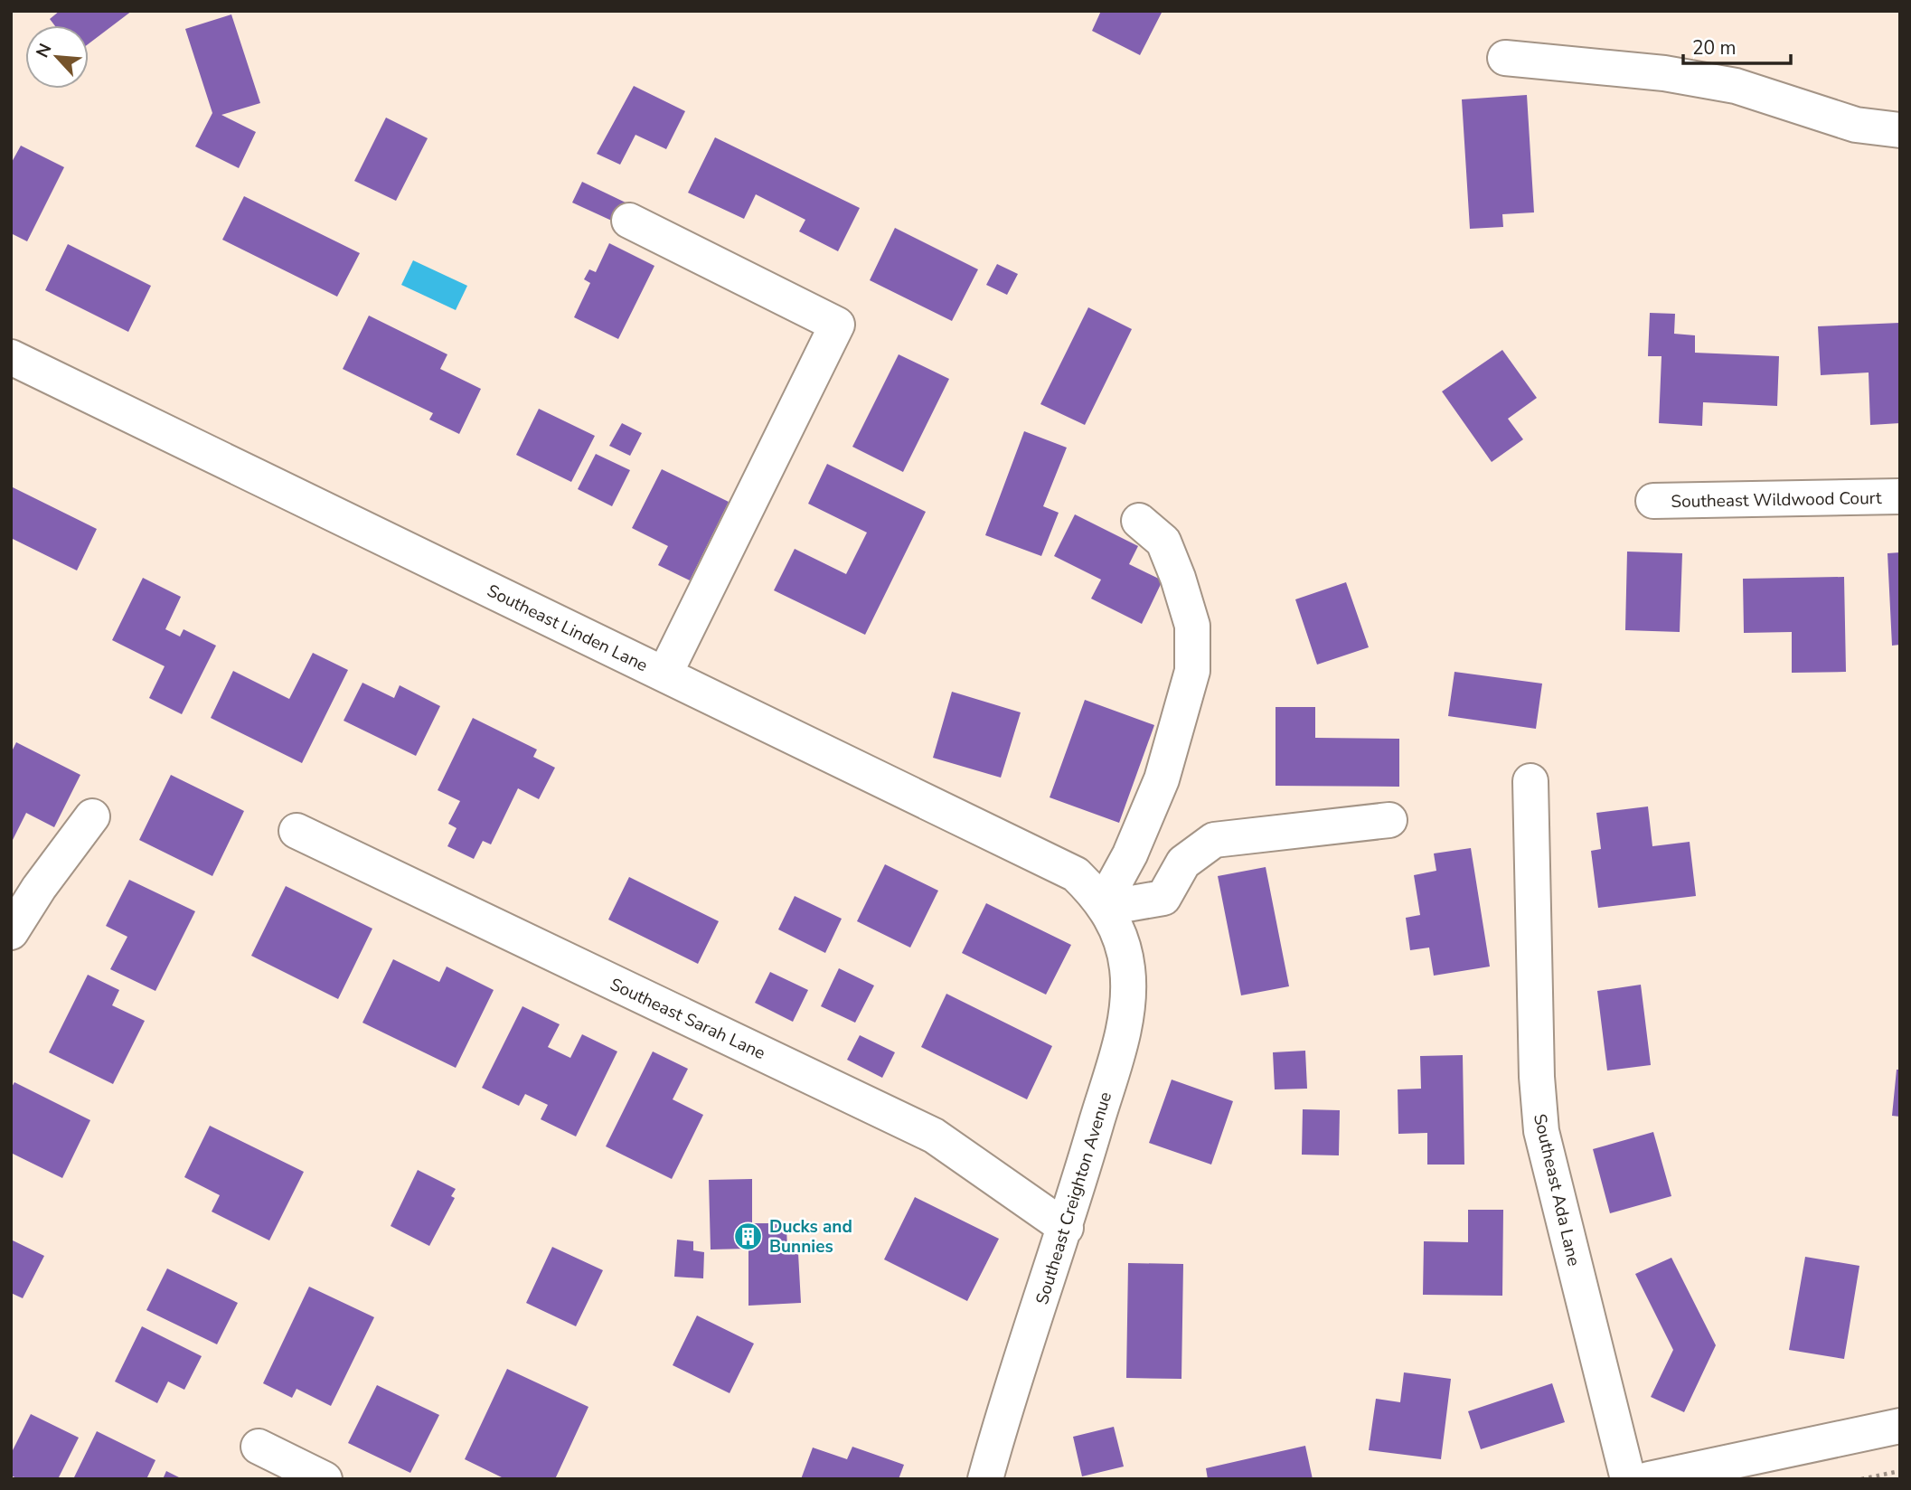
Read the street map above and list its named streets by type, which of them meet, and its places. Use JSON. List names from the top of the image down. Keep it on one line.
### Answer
{"streets":{"street":["Southeast Wildwood Court","Southeast Linden Lane","Southeast Sarah Lane","Southeast Ada Lane","Southeast Creighton Avenue"]},"crossings":[["Southeast Linden Lane","Southeast Creighton Avenue"],["Southeast Sarah Lane","Southeast Creighton Avenue"]],"places":{"building":["Ducks and Bunnies"]},"scale_bar":"20 m","north":"top left"}
